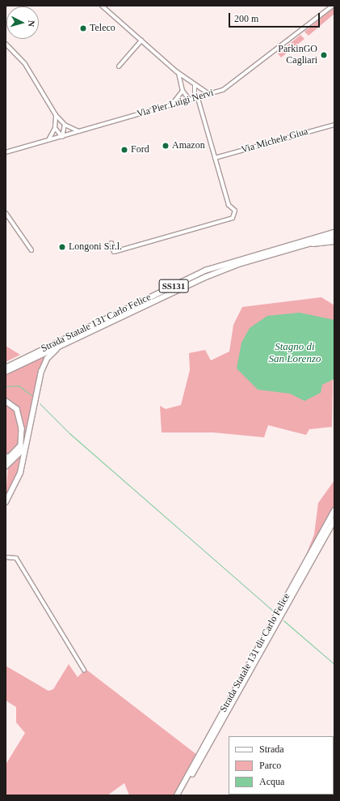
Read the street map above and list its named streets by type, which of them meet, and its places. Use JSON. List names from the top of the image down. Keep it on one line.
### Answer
{"streets":{"highway":["SS131","Strada Statale 131 Carlo Felice","Strada Statale 131 dir Carlo Felice"],"street":["Via Pier Luigi Nervi","Via Michele Giua"]},"water":["Stagno di San Lorenzo"],"places":["Teleco","ParkinGO Cagliari","Amazon","Ford","Longoni S.r.l."],"legend":["Strada","Parco","Acqua"],"scale_bar":"200 m","north":"right"}
